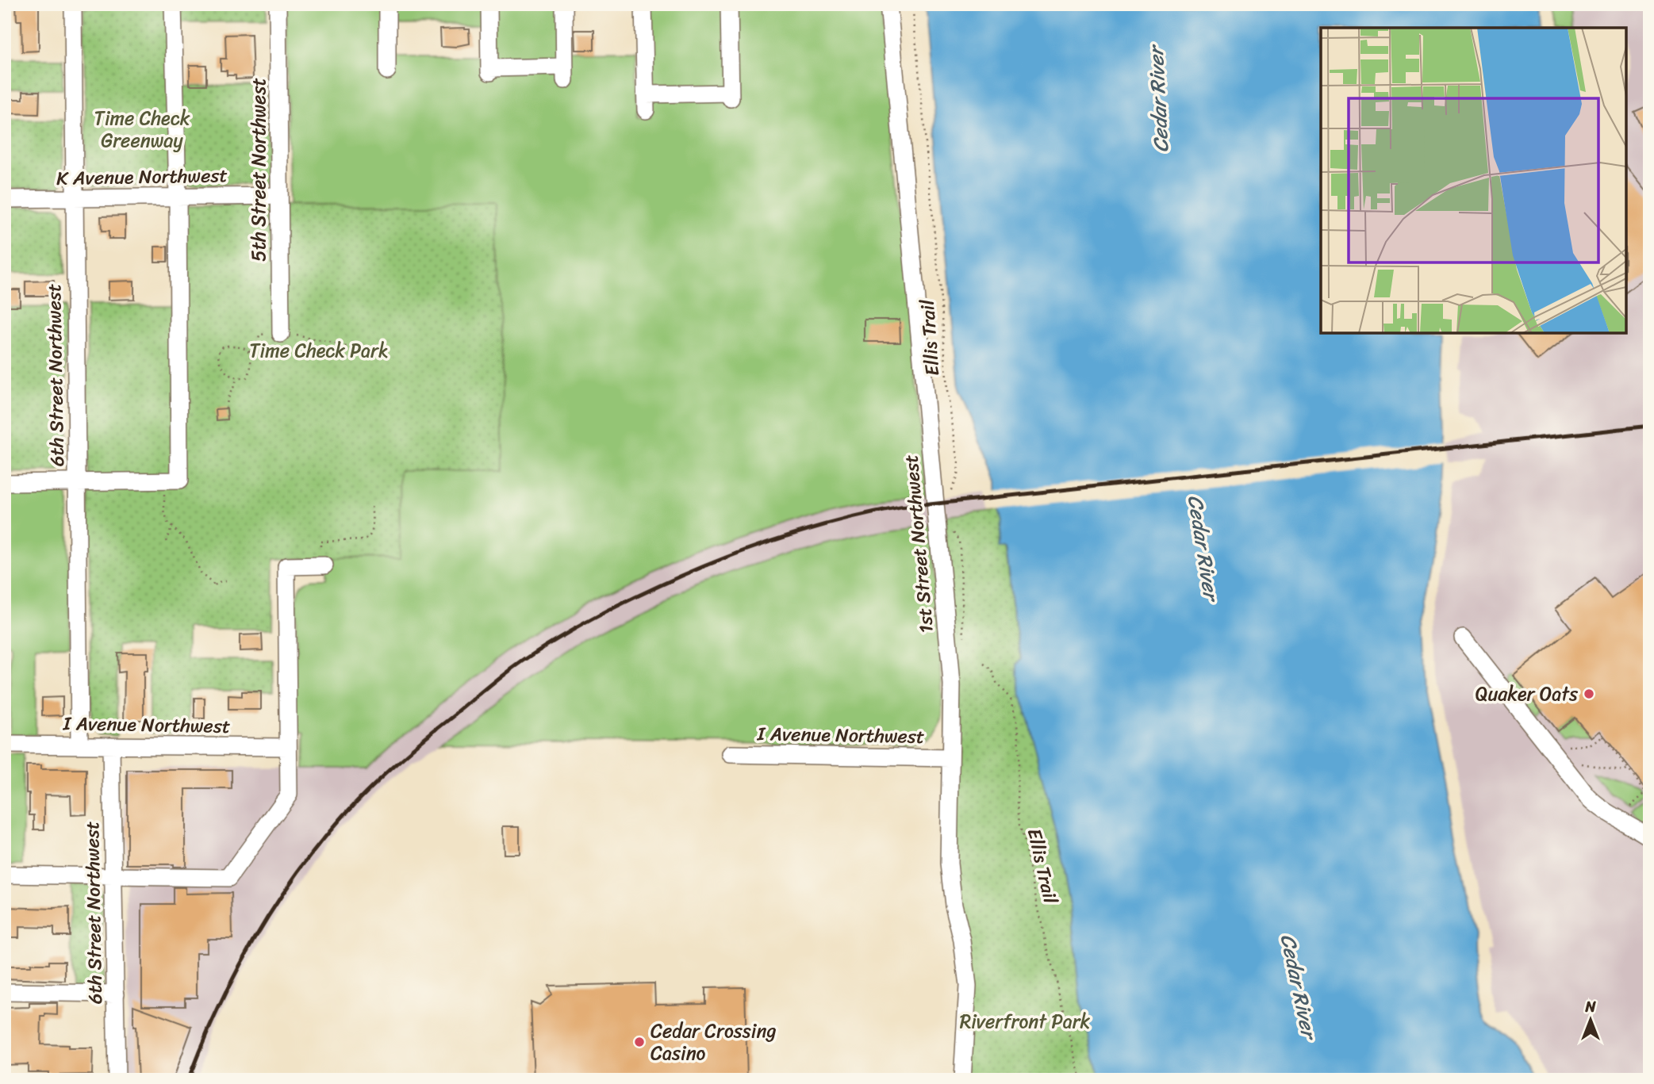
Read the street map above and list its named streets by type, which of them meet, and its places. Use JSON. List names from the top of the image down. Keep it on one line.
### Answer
{"streets":{"street":["5th Street Northwest","K Avenue Northwest","6th Street Northwest","1st Street Northwest","I Avenue Northwest"],"path":["Ellis Trail"]},"crossings":[["5th Street Northwest","K Avenue Northwest"],["K Avenue Northwest","6th Street Northwest"],["6th Street Northwest","I Avenue Northwest"],["1st Street Northwest","I Avenue Northwest"]],"water":["Cedar River"],"parks":["Time Check Greenway","Time Check Park","Riverfront Park"],"places":["Quaker Oats","Cedar Crossing Casino"],"north":"top"}
